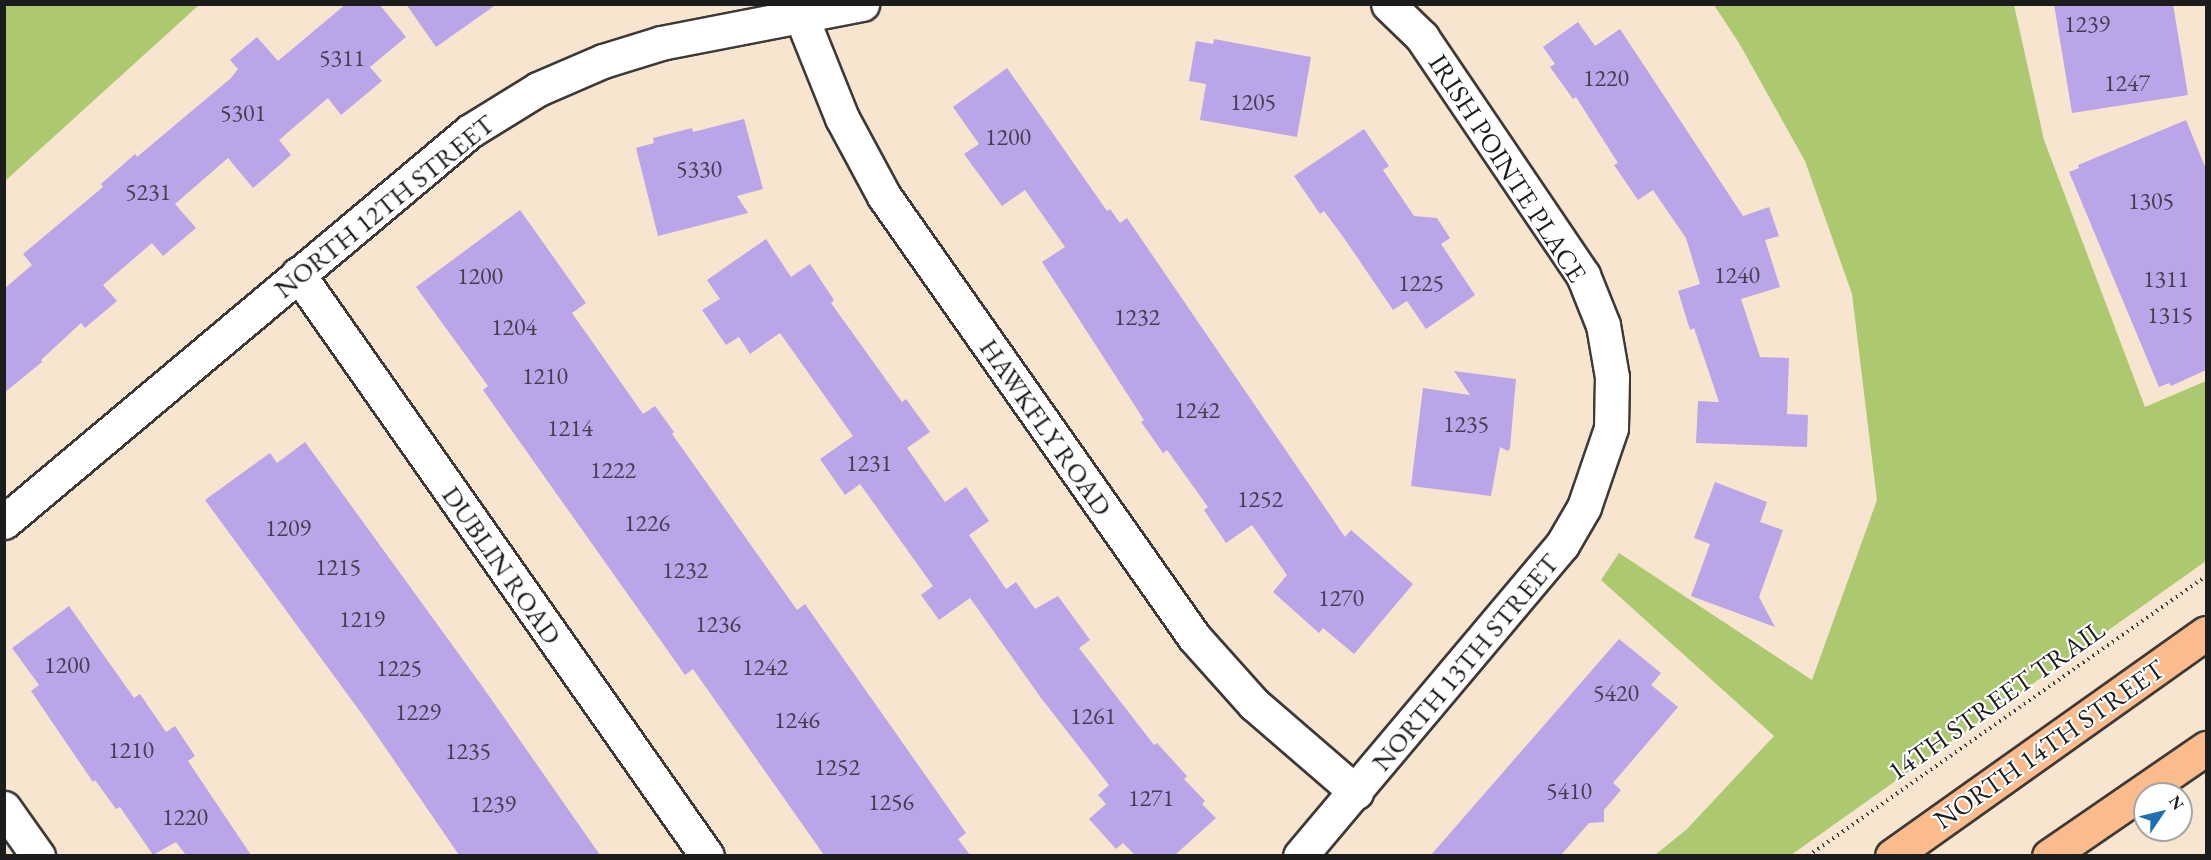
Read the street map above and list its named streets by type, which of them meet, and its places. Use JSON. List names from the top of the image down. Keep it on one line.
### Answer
{"streets":{"main road":["NORTH 14TH STREET"],"street":["IRISH POINTE PLACE","NORTH 12TH STREET","HAWKFLY ROAD","DUBLIN ROAD","NORTH 13TH STREET"],"path":["14TH STREET TRAIL"]},"crossings":[["IRISH POINTE PLACE","NORTH 13TH STREET"],["NORTH 12TH STREET","HAWKFLY ROAD"],["NORTH 12TH STREET","DUBLIN ROAD"],["HAWKFLY ROAD","NORTH 13TH STREET"]],"house_numbers":["1239","5311","1220","1247","1205","5301","1200","5330","5231","1305","1240","1200","1311","1225","1315","1232","1204","1210","1242","1235","1214","1231","1222","1252","1226","1209","1215","1232","1270","1219","1236","1200","1242","1225","5420","1229","1261","1246","1210","1235","1252","5410","1271","1256","1239","1220"],"north":"top right"}
